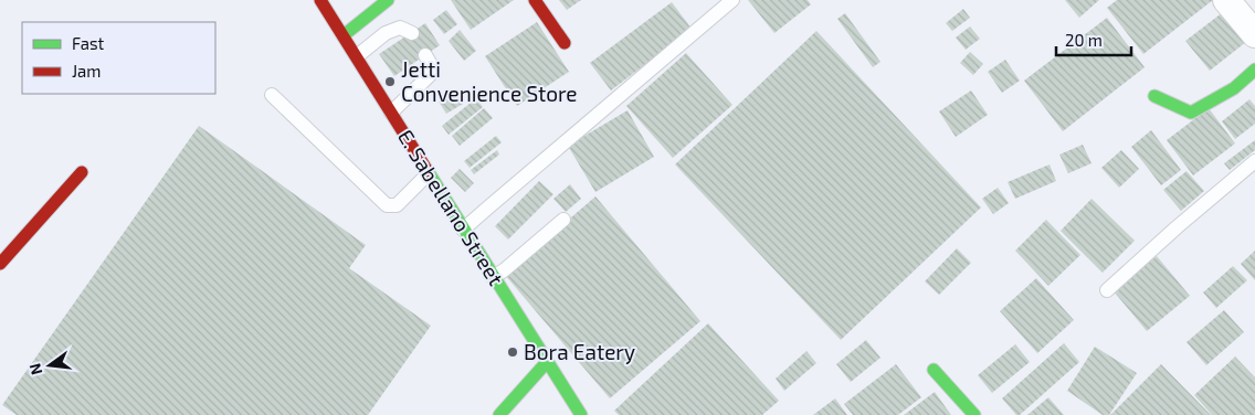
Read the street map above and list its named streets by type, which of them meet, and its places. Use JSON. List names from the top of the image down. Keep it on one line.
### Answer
{"streets":{"street":["E. Sabellano Street"]},"places":["Jetti Convenience Store","Bora Eatery"],"legend":["Fast","Jam"],"scale_bar":"20 m","north":"left"}
